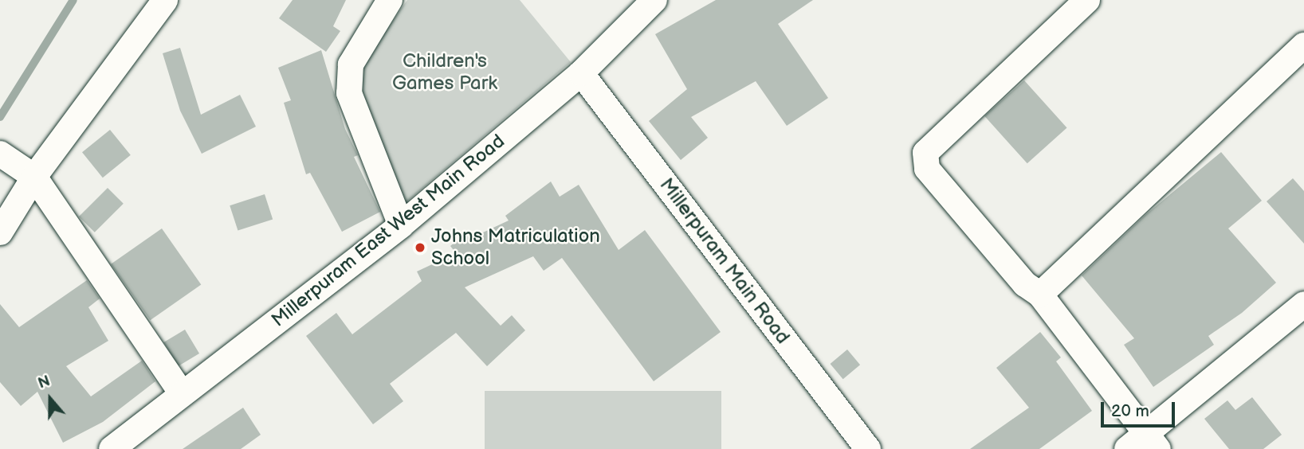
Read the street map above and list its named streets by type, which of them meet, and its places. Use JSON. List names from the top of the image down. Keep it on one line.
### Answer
{"streets":{"street":["Millerpuram East West Main Road","Millerpuram Main Road"]},"crossings":[["Millerpuram East West Main Road","Millerpuram Main Road"]],"parks":["Children's Games Park"],"places":["Johns Matriculation School"],"scale_bar":"20 m","north":"top"}
